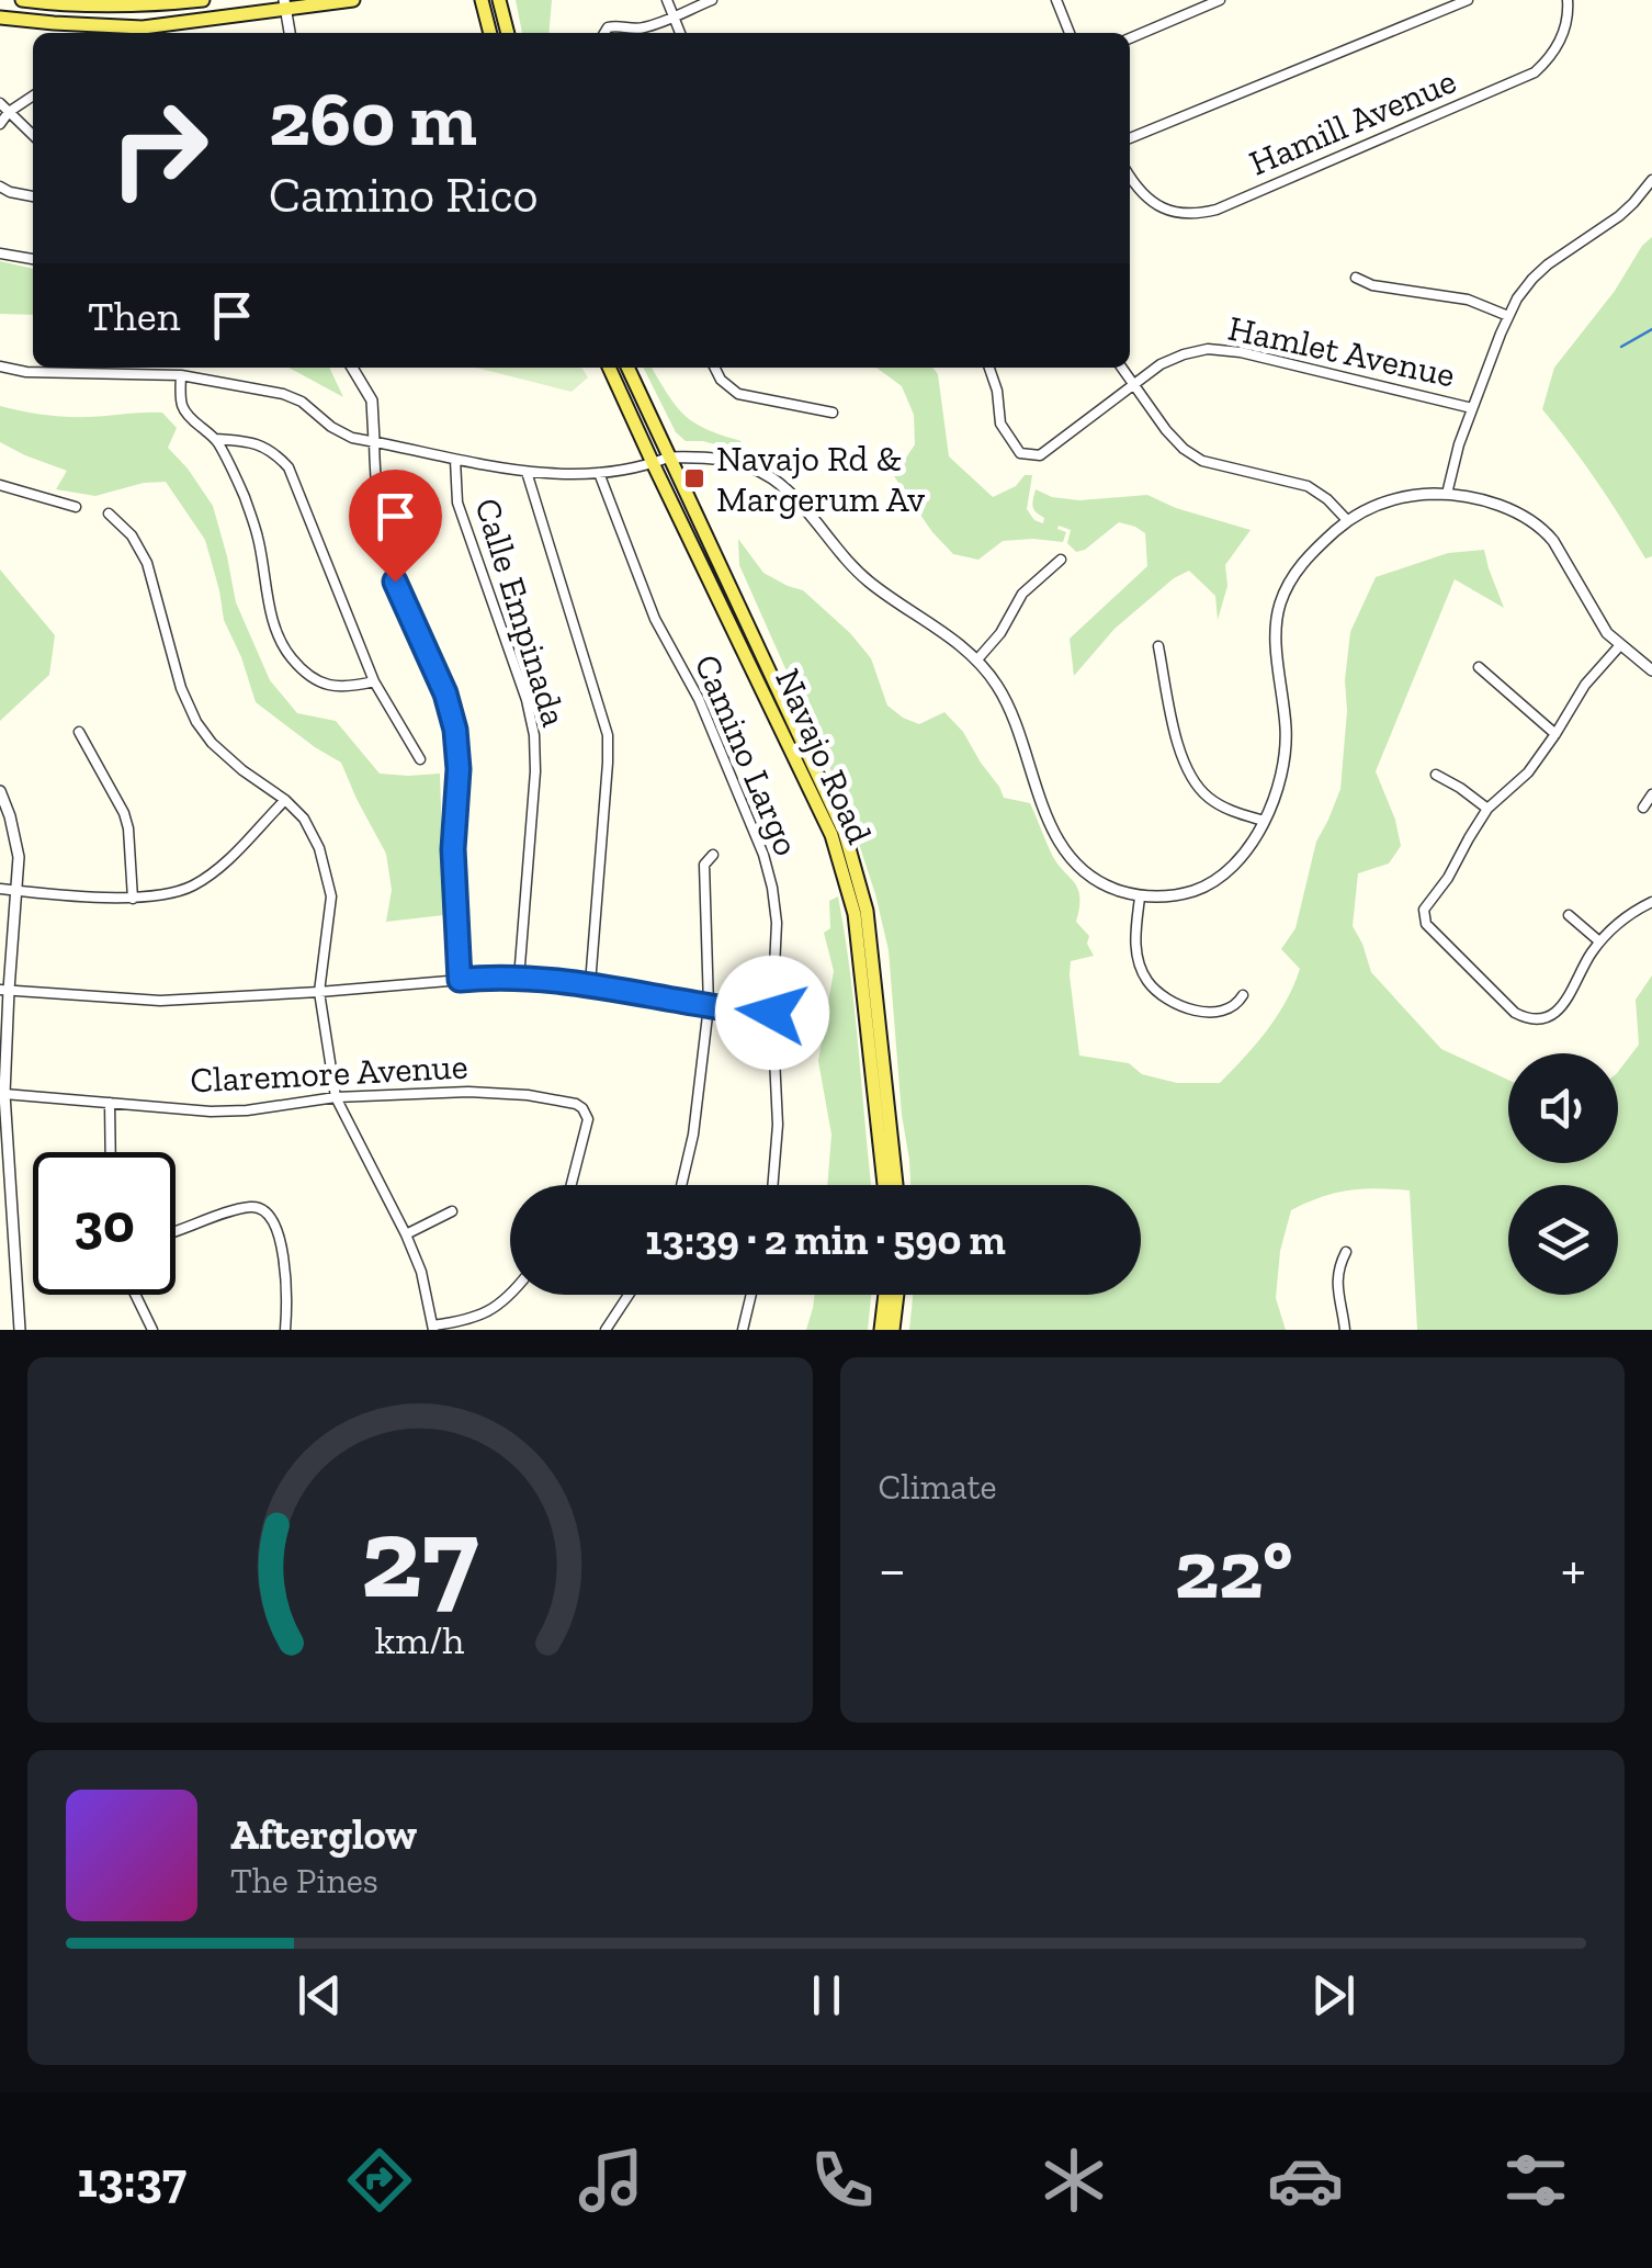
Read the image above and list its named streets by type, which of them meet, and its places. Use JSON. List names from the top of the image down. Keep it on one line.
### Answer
{"streets":{"main road":["Navajo Road"],"street":["Hamill Avenue","Hamlet Avenue","Calle Empinada","Camino Largo","Claremore Avenue"]},"places":{"transit":["Navajo Rd & Margerum Av"]},"page":{"turn":["260 m","Camino Rico"],"then":"Then","limit":"30","trip":"13:39 · 2 min · 590 m","tile":"Climate","heat":["−","22°","+"],"song":["Afterglow","The Pines"],"tabs":"13:37","gauge":["27","km/h"]}}
